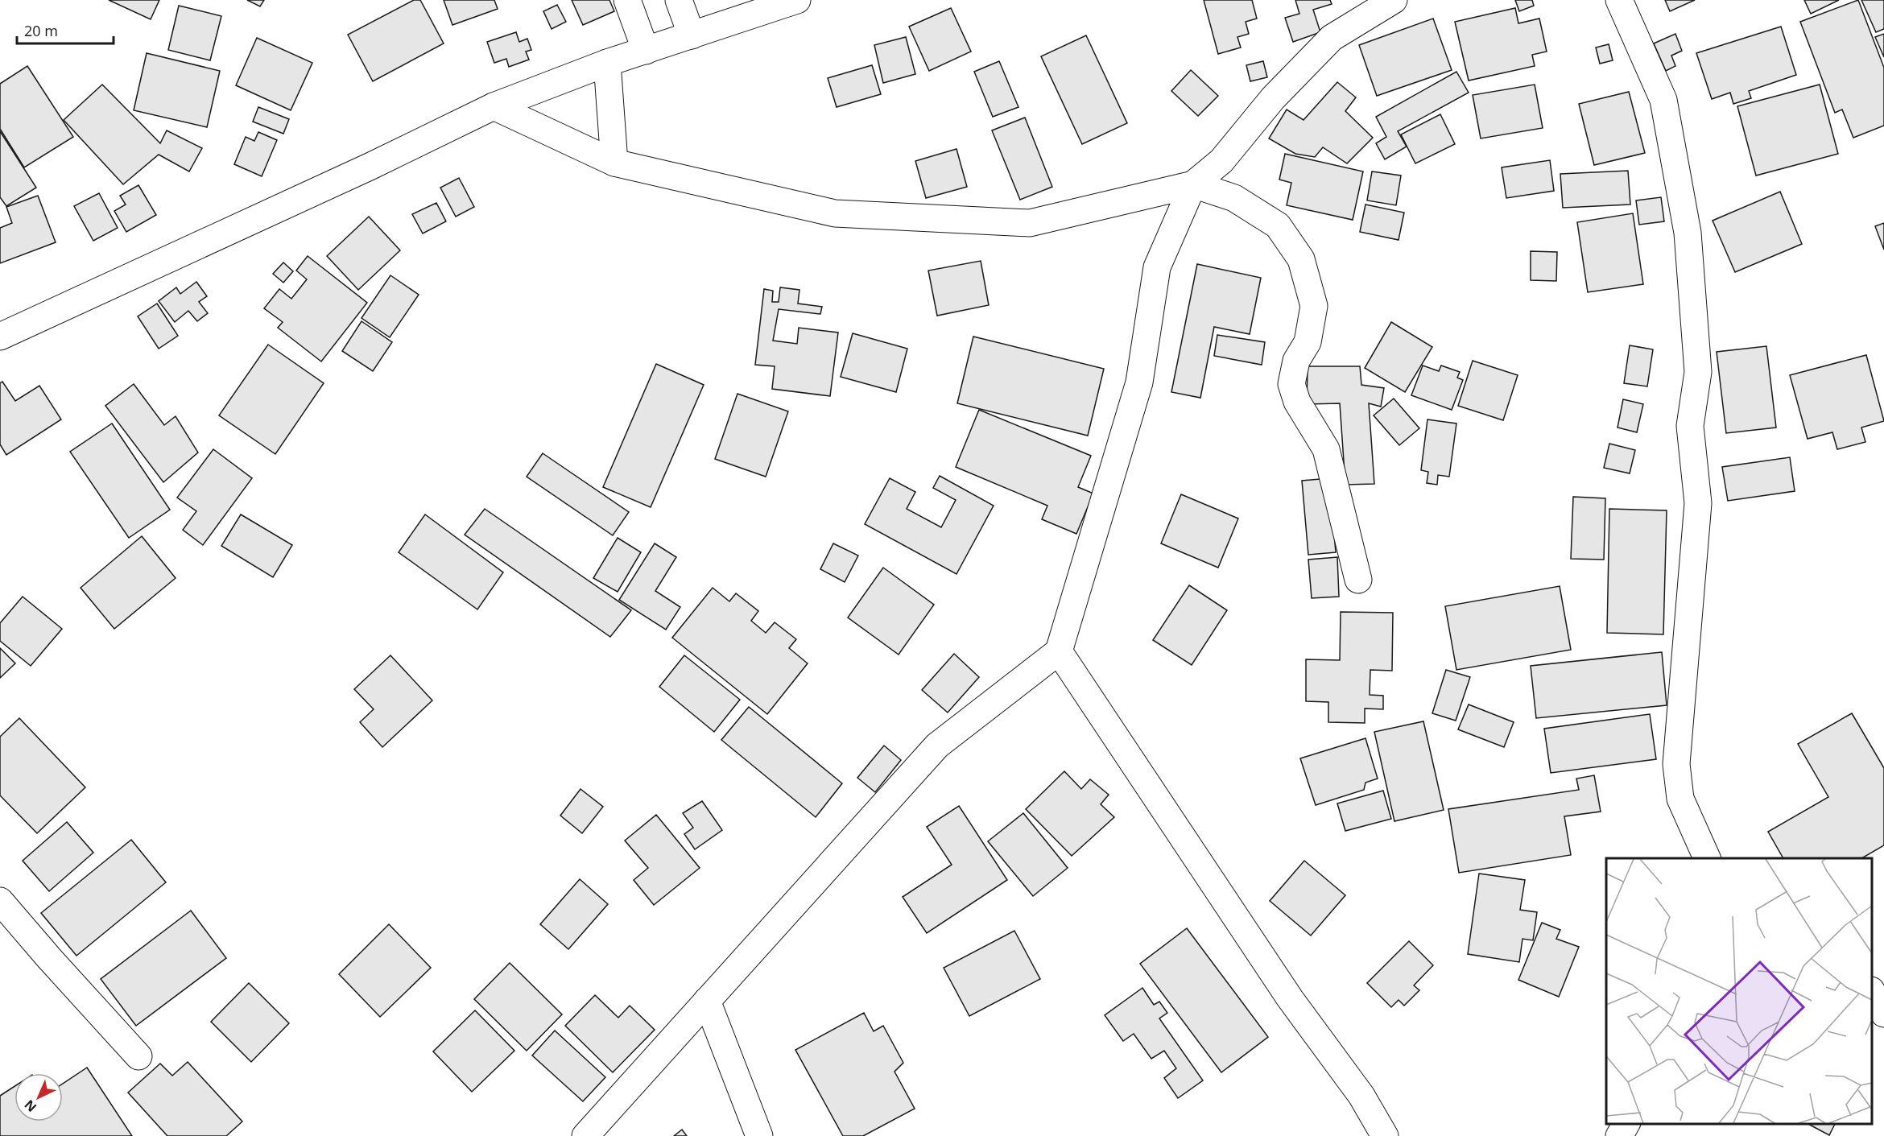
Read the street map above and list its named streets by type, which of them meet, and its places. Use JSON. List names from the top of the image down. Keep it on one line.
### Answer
{"scale_bar":"20 m","north":"bottom left"}
